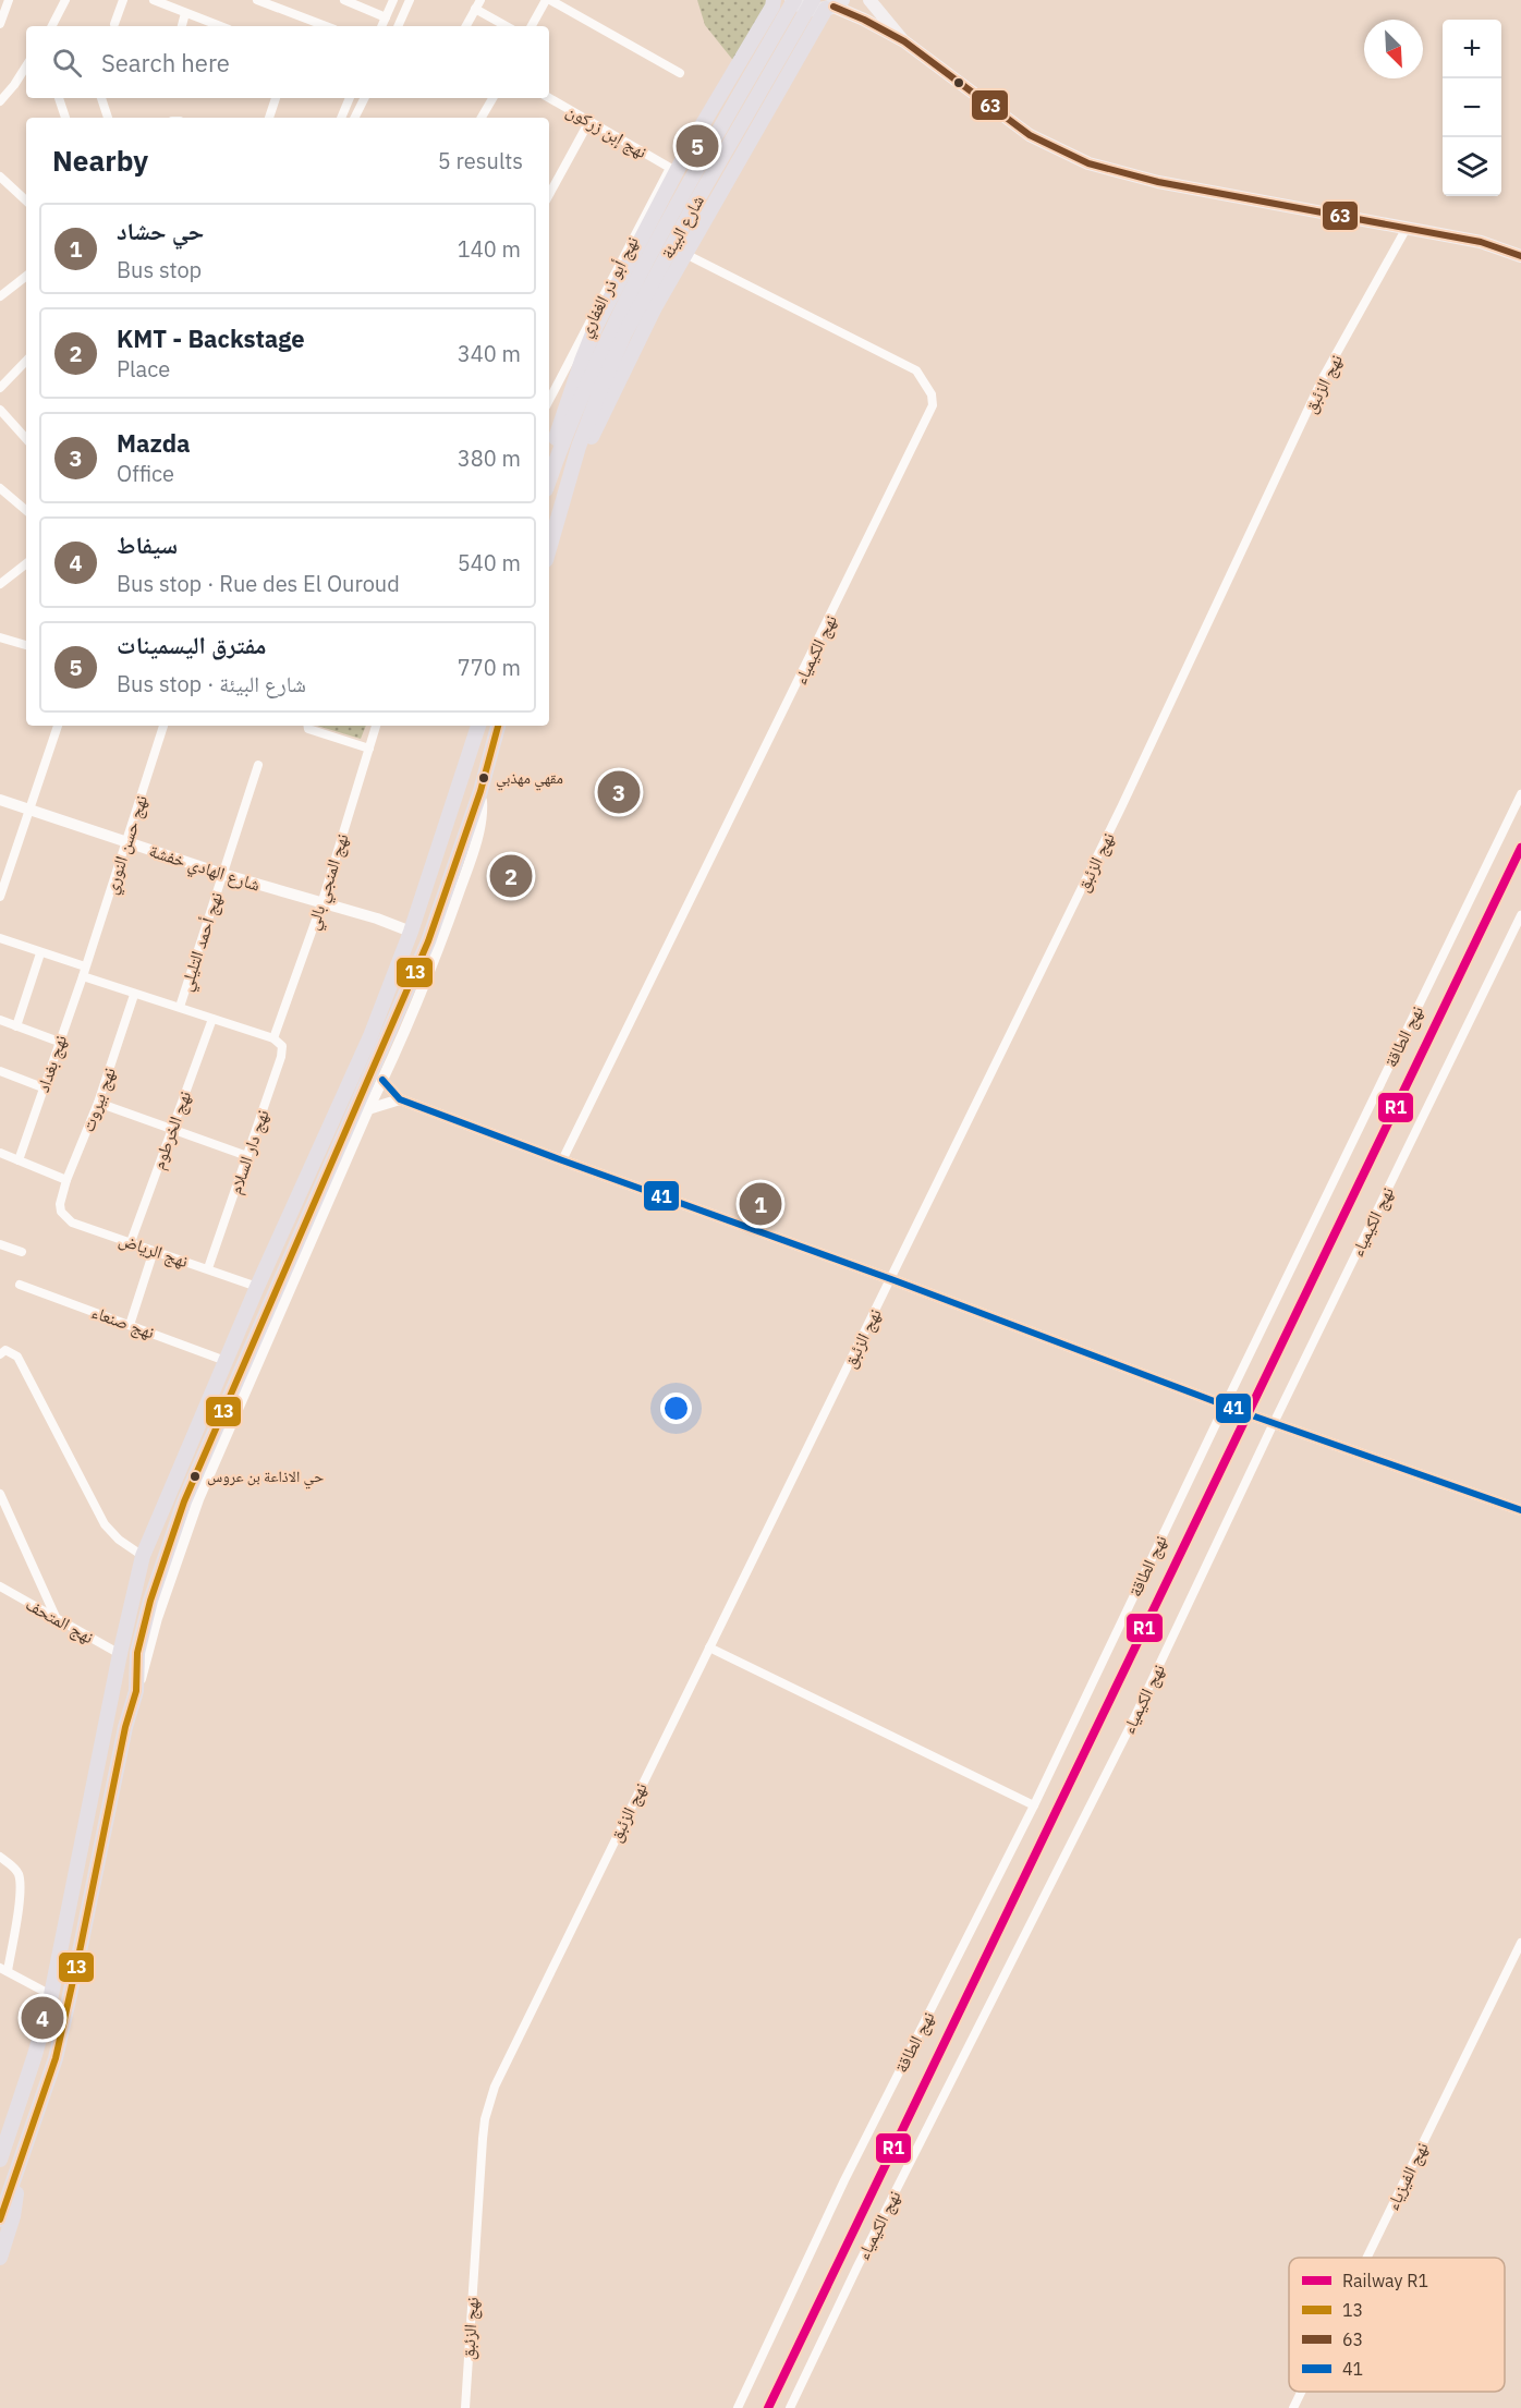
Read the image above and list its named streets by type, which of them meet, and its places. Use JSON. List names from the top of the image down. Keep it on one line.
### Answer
{"streets":{"highway":["شارع البيئة"],"street":["نهج إبن زركون","نهج أبو ذر الغفاري","نهج الزئبق","نهج الكيمياء","نهج حسن النوري","شارع الهادي خفشة","نهج المنجي بالي","نهج أحمد التليلي","نهج الطاقة","نهج بغداد","نهج بيروت","نهج الخرطوم","نهج دار السلام","نهج الرياض","نهج صنعاء","نهج المتحف","نهج الفيزياء"]},"crossings":[["نهج إبن زركون","نهج أبو ذر الغفاري"],["نهج حسن النوري","شارع الهادي خفشة"],["نهج حسن النوري","نهج بغداد"],["شارع الهادي خفشة","نهج المنجي بالي"],["شارع الهادي خفشة","نهج أحمد التليلي"],["نهج المنجي بالي","نهج دار السلام"],["نهج بيروت","نهج الرياض"],["نهج الخرطوم","نهج الرياض"],["نهج دار السلام","نهج الرياض"]],"places":["مقهي مهذبي","حي الاذاعة بن عروس"],"lines":["transit line 63","transit line 13","rail line R1","transit line 41"],"legend":["Railway R1","13","63","41"],"north":"bottom right","page":{"map_buttons":["+","−"],"search":"Search here","heading":["Nearby","5 results"],"pins":["5","3","2","1","4"],"list":[{"mark":"1","name":"حي حشاد","note":"Bus stop","value":"140 m"},{"mark":"2","name":"KMT - Backstage","note":"Place","value":"340 m"},{"mark":"3","name":"Mazda","note":"Office","value":"380 m"},{"mark":"4","name":"سيفاط","note":"Bus stop · Rue des El Ouroud","value":"540 m"},{"mark":"5","name":"مفترق اليسمينات","note":"Bus stop · شارع البيئة","value":"770 m"}]}}
